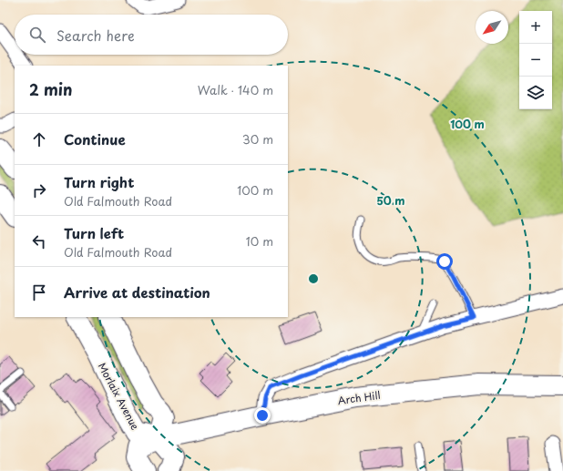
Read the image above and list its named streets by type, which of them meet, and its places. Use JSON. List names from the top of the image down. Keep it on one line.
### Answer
{"streets":{"highway":["Morlaix Avenue","Arch Hill"]},"crossings":[["Morlaix Avenue","Arch Hill"]],"north":"bottom left","page":{"map_buttons":["+","−"],"search":"Search here","heading":["2 min","Walk · 140 m"],"list":[["Continue","30 m"],["Turn right","Old Falmouth Road","100 m"],["Turn left","Old Falmouth Road","10 m"],"Arrive at destination"]},"rings":["100 m","50 m"]}
